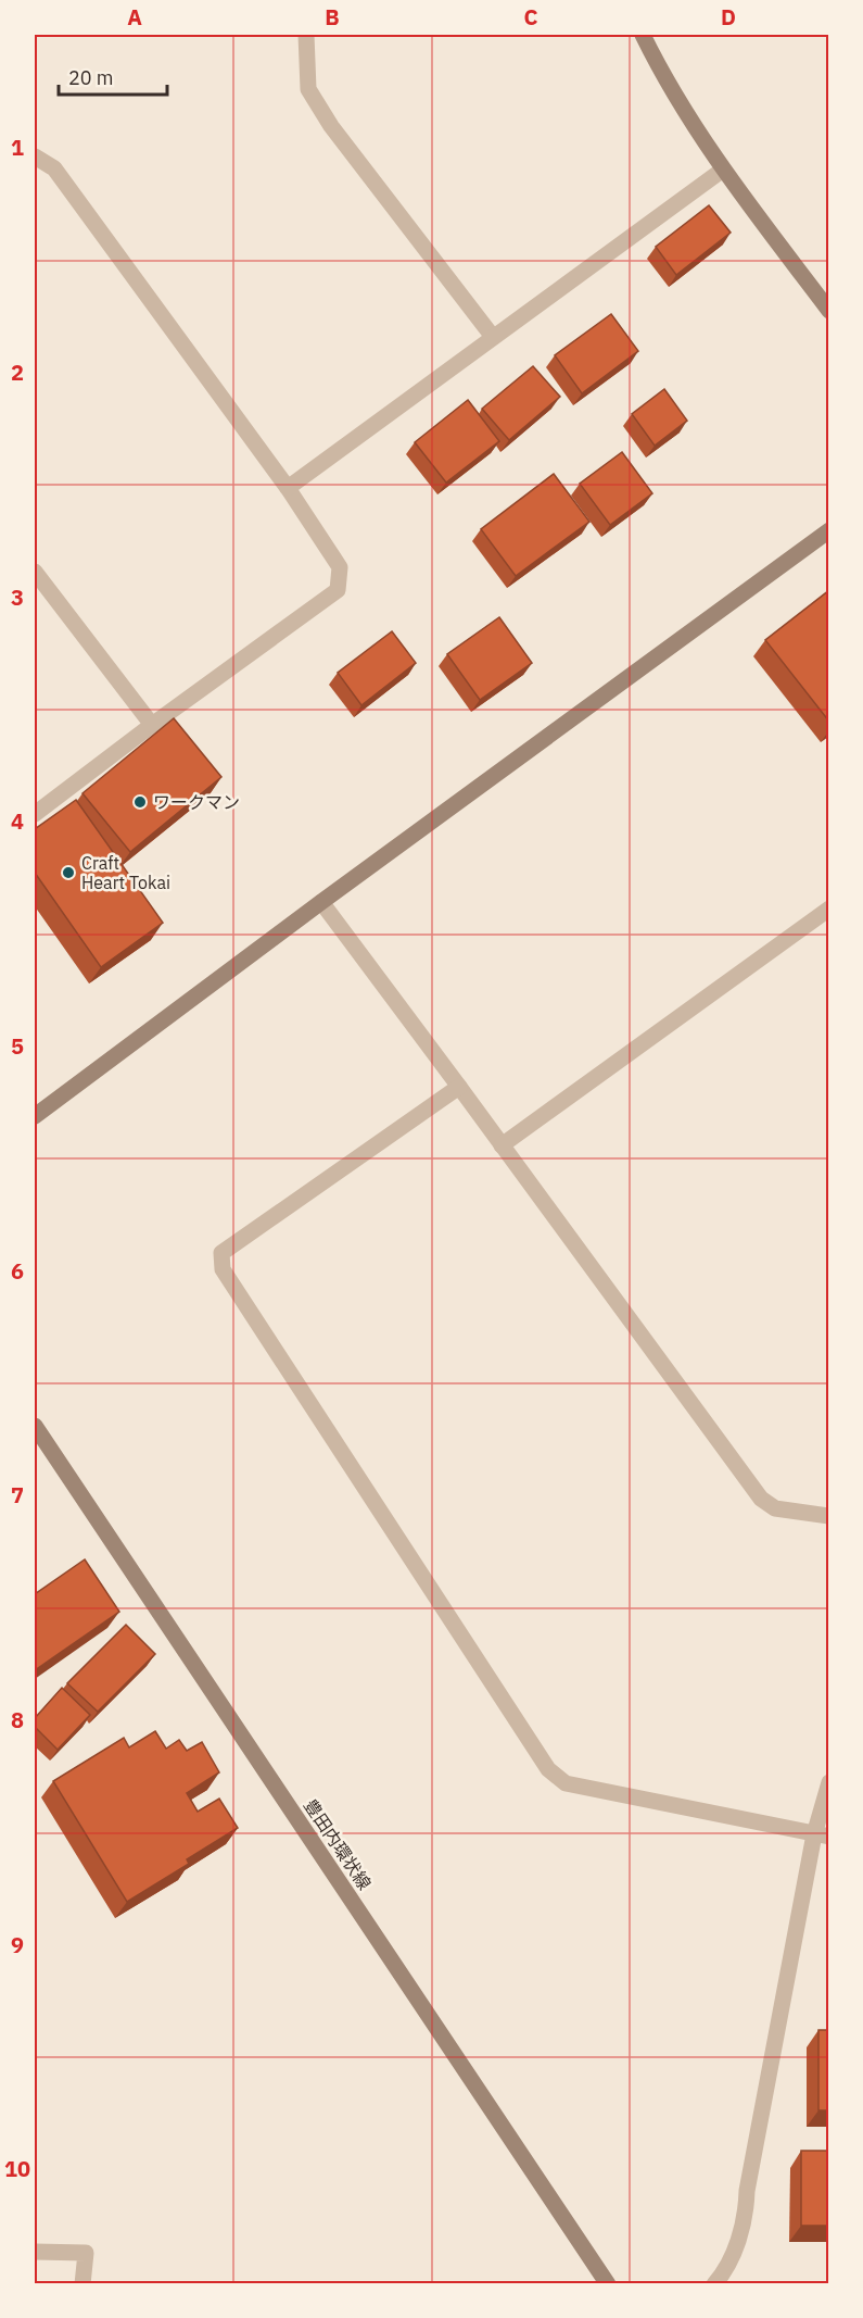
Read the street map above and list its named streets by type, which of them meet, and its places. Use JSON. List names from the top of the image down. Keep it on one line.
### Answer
{"streets":{"street":["豊田内環状線"]},"places":["ワークマン","Craft Heart Tokai"],"scale_bar":"20 m","grid":{"columns":["A","B","C","D"],"rows":["1","2","3","4","5","6","7","8","9","10"]}}
